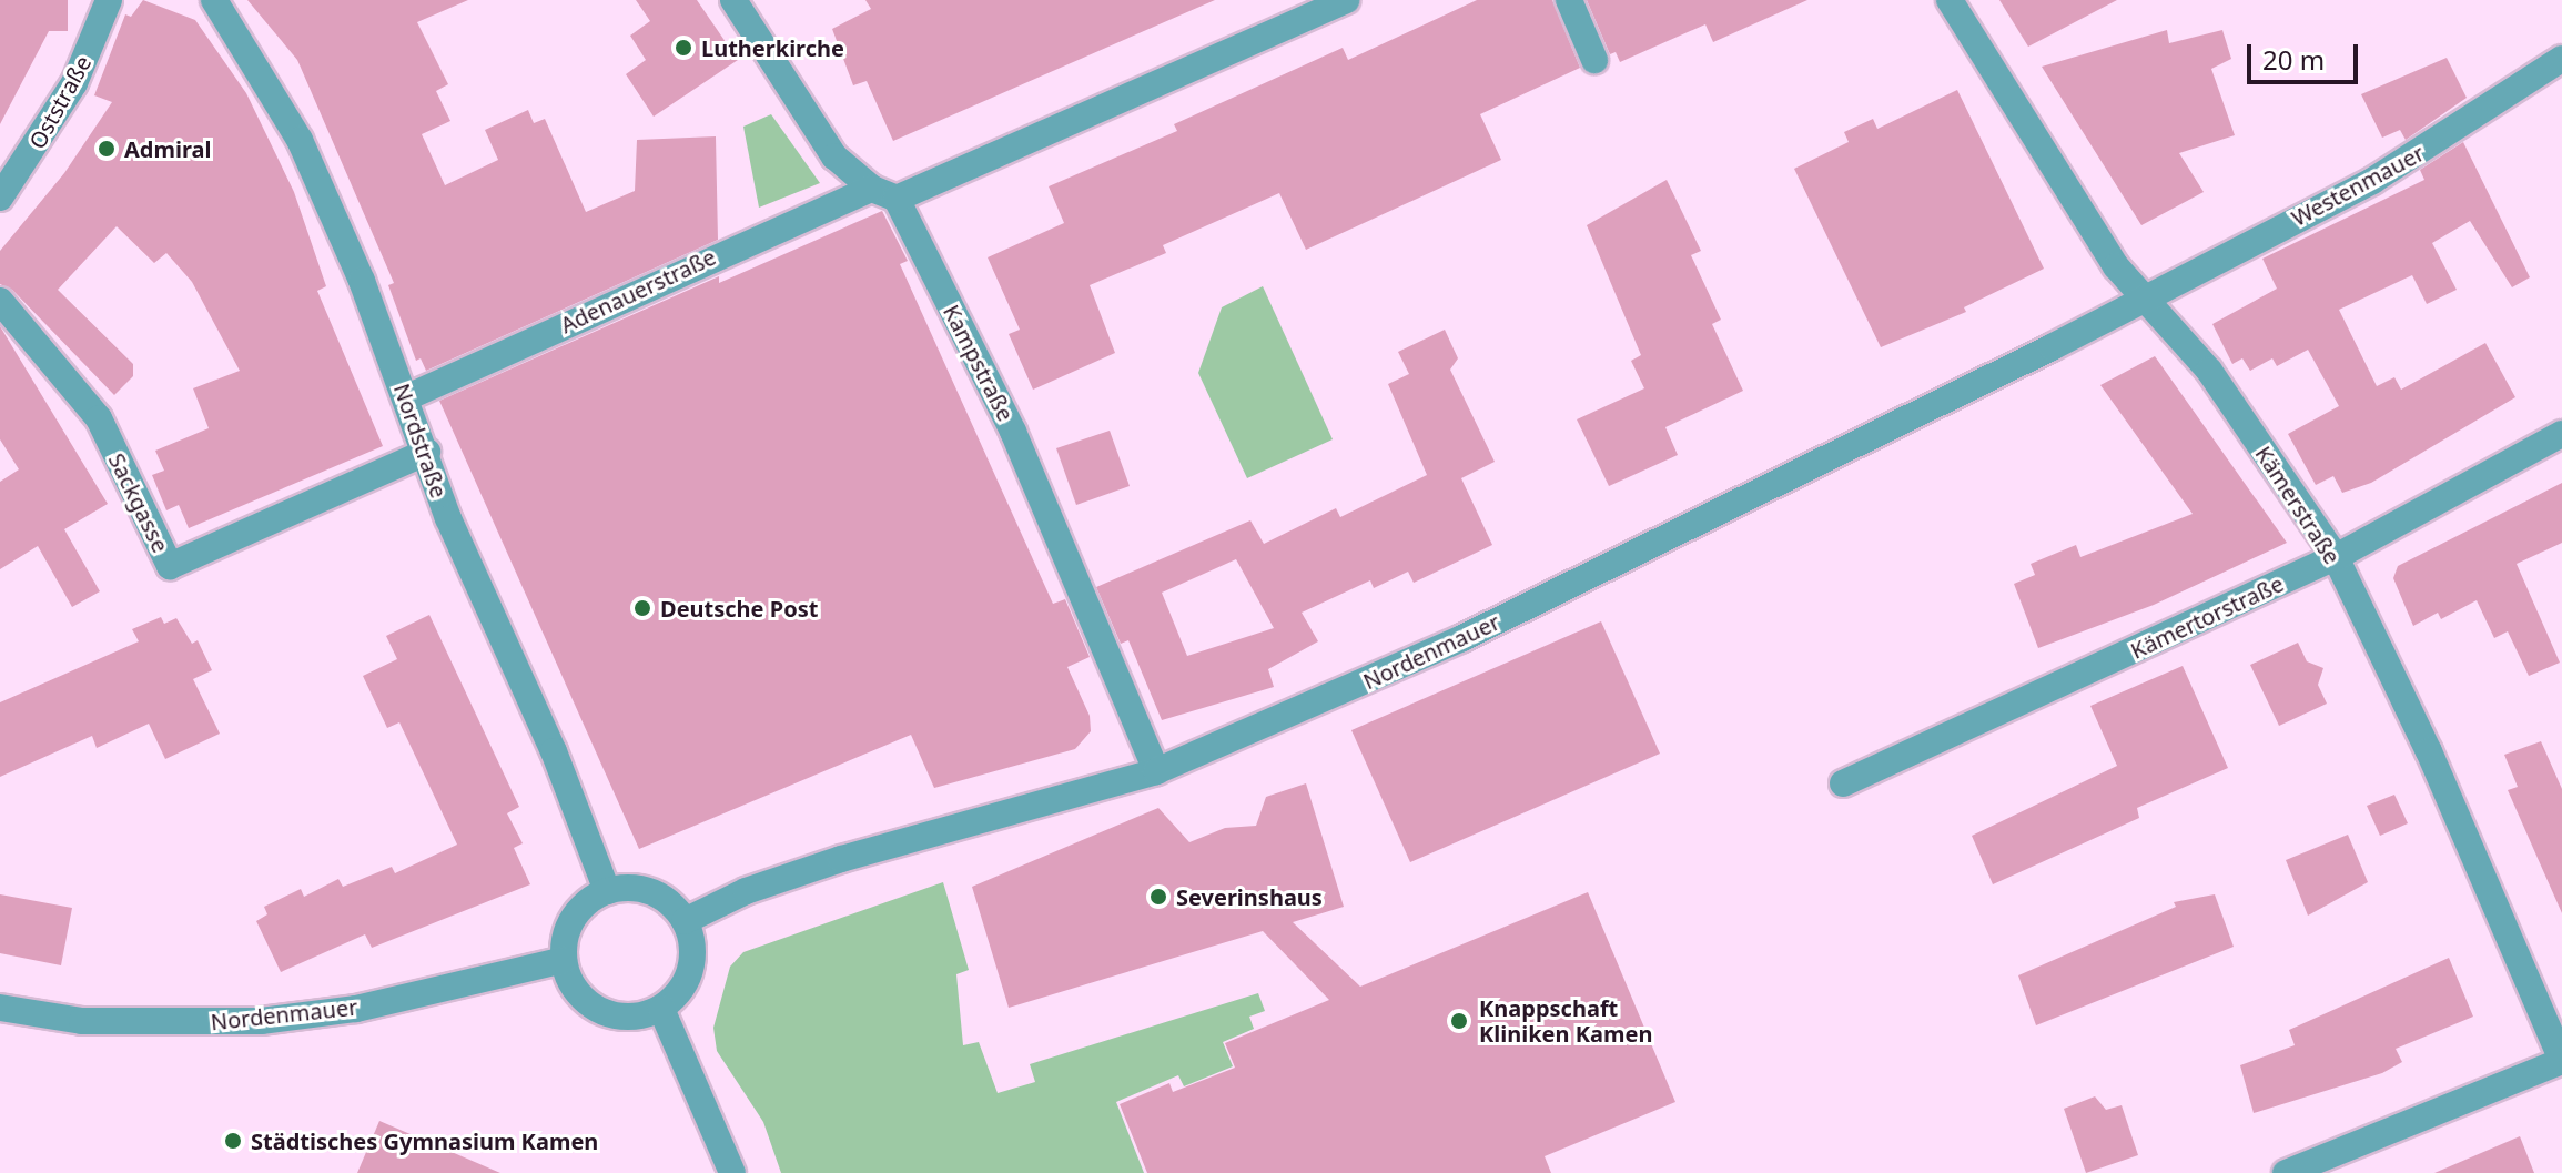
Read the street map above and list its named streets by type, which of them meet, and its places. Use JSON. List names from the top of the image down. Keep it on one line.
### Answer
{"streets":{"street":["Oststraße","Westenmauer","Adenauerstraße","Kampstraße","Nordstraße","Sackgasse","Kämerstraße","Kämertorstraße","Nordenmauer"]},"crossings":[["Westenmauer","Kämerstraße"],["Westenmauer","Nordenmauer"],["Adenauerstraße","Kampstraße"],["Adenauerstraße","Nordstraße"],["Kampstraße","Nordenmauer"],["Nordstraße","Sackgasse"],["Nordstraße","Nordenmauer"],["Kämerstraße","Kämertorstraße"],["Kämerstraße","Nordenmauer"]],"places":["Lutherkirche","Admiral","Deutsche Post","Severinshaus","Knappschaft Kliniken Kamen","Städtisches Gymnasium Kamen"],"scale_bar":"20 m"}
